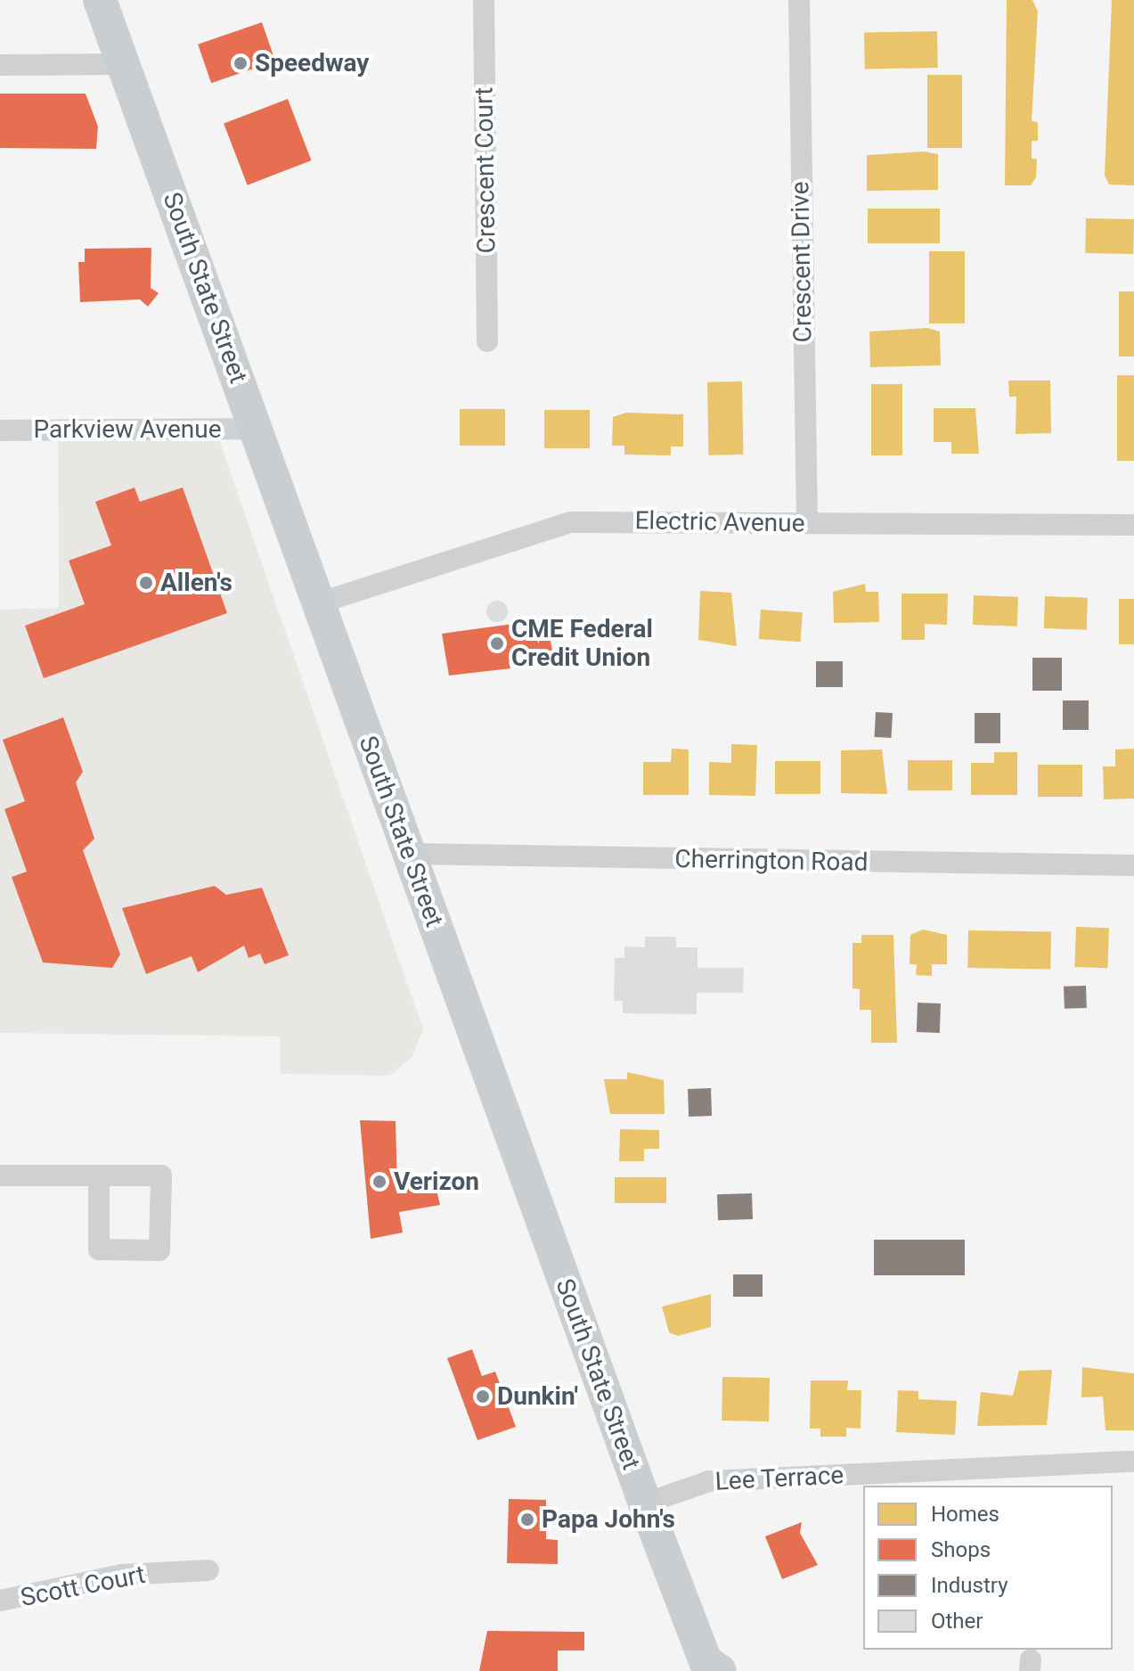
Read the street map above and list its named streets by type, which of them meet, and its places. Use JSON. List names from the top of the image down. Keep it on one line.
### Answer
{"streets":{"main road":["South State Street"],"street":["Crescent Court","Crescent Drive","Parkview Avenue","Electric Avenue","Cherrington Road","Lee Terrace","Scott Court"]},"crossings":[["Crescent Drive","Electric Avenue"],["South State Street","Parkview Avenue"],["South State Street","Electric Avenue"],["South State Street","Cherrington Road"],["South State Street","Lee Terrace"]],"places":["Speedway","Allen's","CME Federal Credit Union","Verizon","Dunkin'","Papa John's"],"legend":["Homes","Shops","Industry","Other"]}
